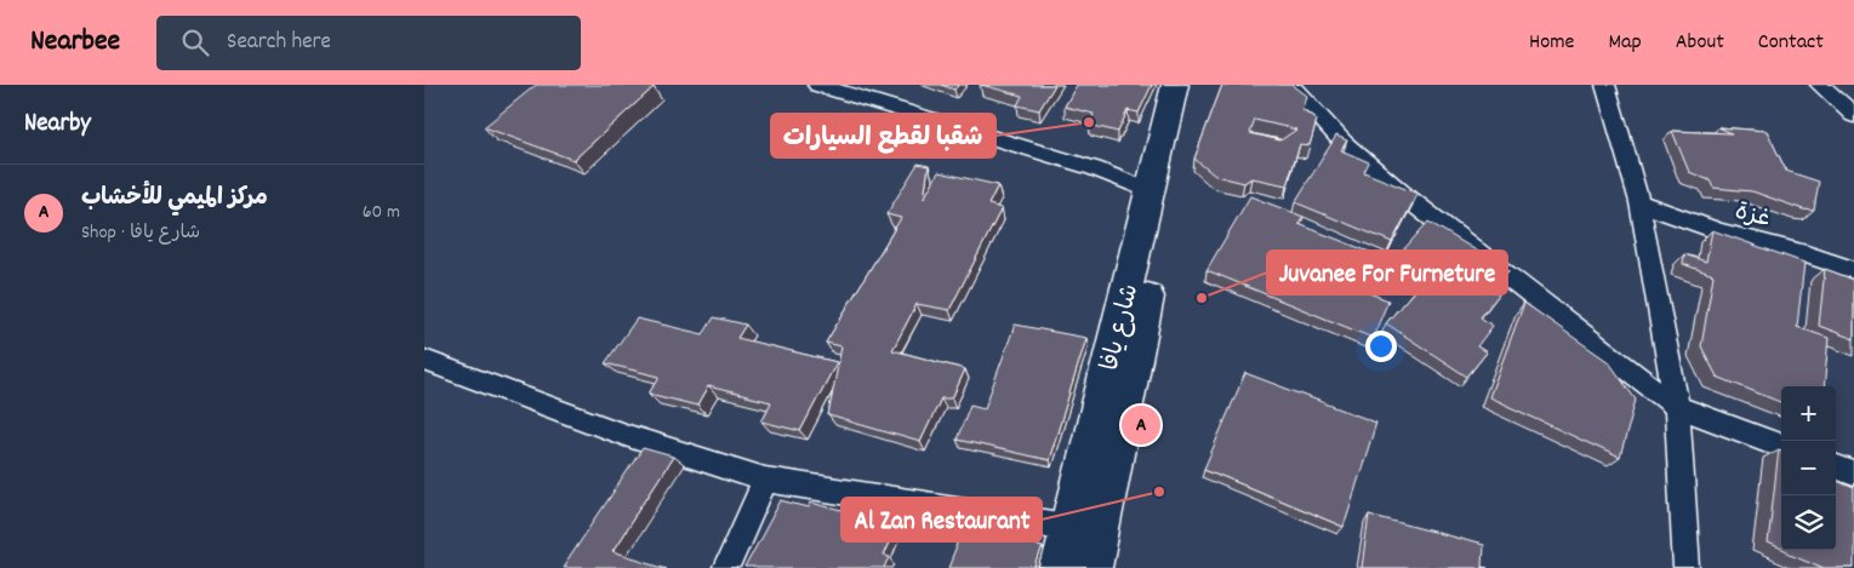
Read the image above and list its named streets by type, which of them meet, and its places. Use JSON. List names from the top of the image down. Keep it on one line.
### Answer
{"streets":{"main road":["شارع يافا"],"street":["غزة"]},"places":["شقبا لقطع السيارات","Juvanee For Furneture","Al Zan Restaurant"],"page":{"header":"Nearbee","search":"Search here","nav":["Home","Map","About","Contact"],"heading":"Nearby","list":[{"mark":"A","name":"مركز الميمي للأخشاب","note":"Shop · شارع يافا","value":"60 m"}],"map_buttons":["+","−"],"pins":"A"}}
